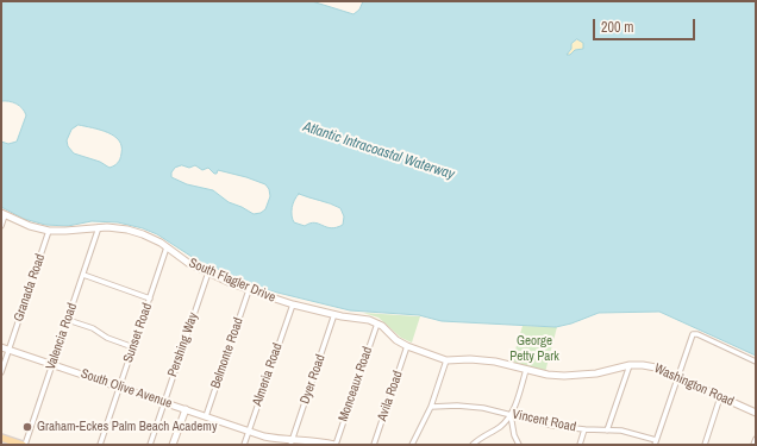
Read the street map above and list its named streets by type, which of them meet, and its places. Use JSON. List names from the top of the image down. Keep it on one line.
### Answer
{"streets":{"street":["South Flagler Drive","Granada Road","Sunset Road","Valencia Road","Pershing Way","Belmonte Road","Almeria Road","Dyer Road","Monceaux Road","Washington Road","South Olive Avenue","Avila Road","Vincent Road"]},"crossings":[["South Flagler Drive","Granada Road"],["South Flagler Drive","Sunset Road"],["South Flagler Drive","Valencia Road"],["South Flagler Drive","Pershing Way"],["South Flagler Drive","Belmonte Road"],["South Flagler Drive","Almeria Road"],["South Flagler Drive","Dyer Road"],["South Flagler Drive","Monceaux Road"],["South Flagler Drive","Washington Road"],["South Flagler Drive","Avila Road"],["Granada Road","South Olive Avenue"],["Sunset Road","South Olive Avenue"],["Valencia Road","South Olive Avenue"],["Pershing Way","South Olive Avenue"],["Belmonte Road","South Olive Avenue"],["Almeria Road","South Olive Avenue"],["Dyer Road","South Olive Avenue"],["Monceaux Road","South Olive Avenue"],["Washington Road","Avila Road"]],"water":["Atlantic Intracoastal Waterway"],"parks":["George Petty Park"],"places":["Graham-Eckes Palm Beach Academy"],"scale_bar":"200 m"}
